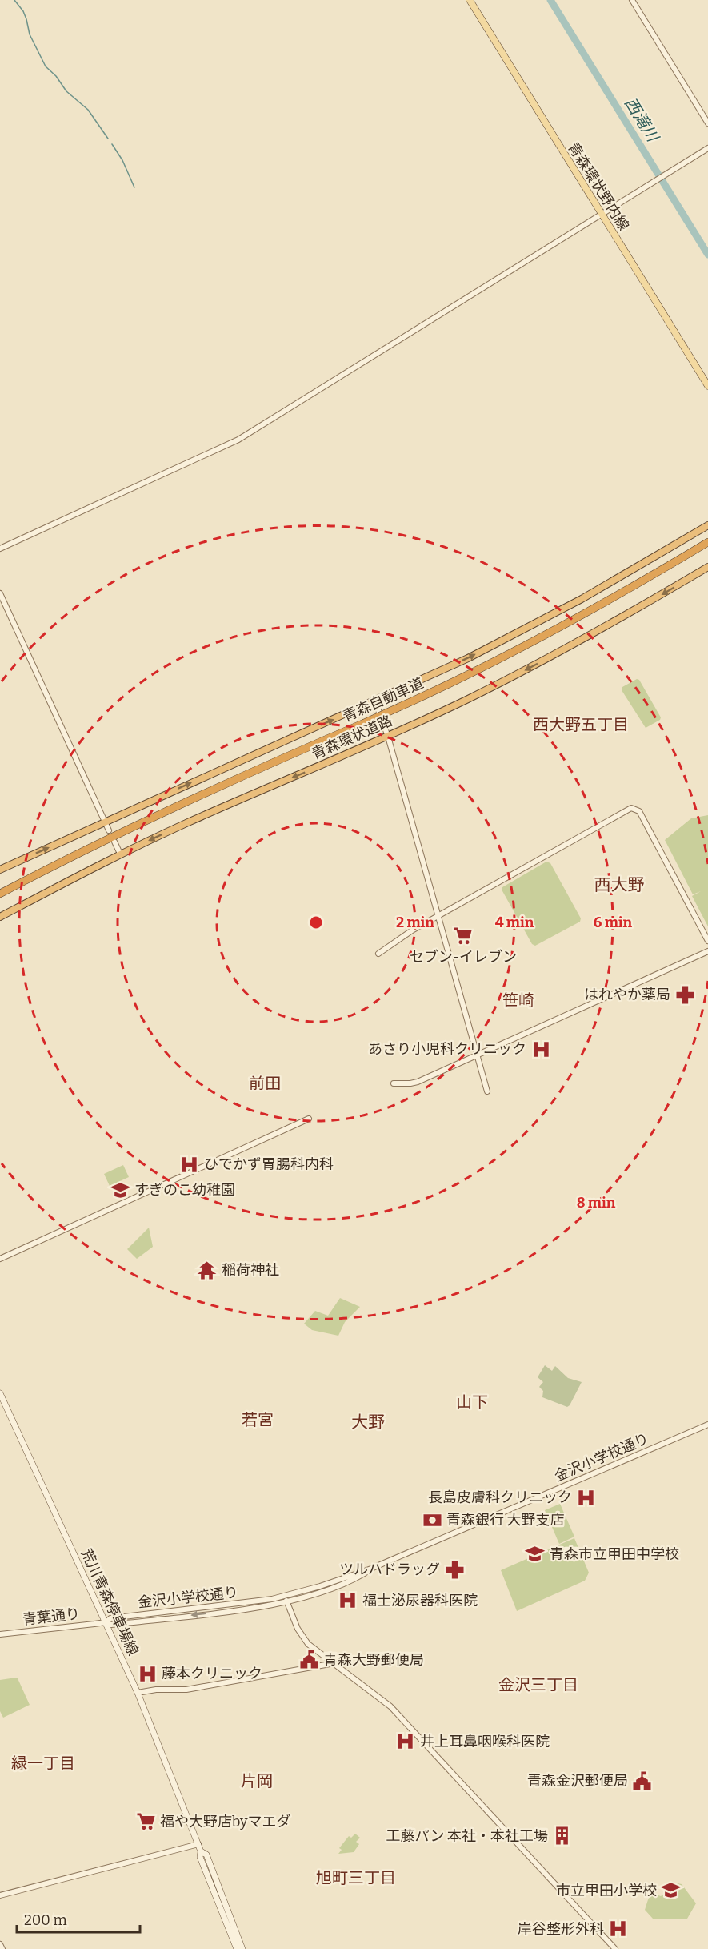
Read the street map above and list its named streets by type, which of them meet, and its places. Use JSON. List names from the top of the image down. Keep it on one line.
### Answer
{"streets":{"highway":["青森自動車道","青森環状道路"],"main road":["青森環状野内線","荒川青森停車場線"],"street":["金沢小学校通り","青葉通り"]},"crossings":[["金沢小学校通り","荒川青森停車場線"],["金沢小学校通り","青葉通り"],["荒川青森停車場線","青葉通り"]],"districts":["西大野五丁目","西大野","笹崎","前田","山下","若宮","大野","金沢三丁目","緑一丁目","片岡","旭町三丁目"],"water":["西滝川"],"places":{"supermarket":["セブン-イレブン","福や大野店byマエダ"],"pharmacy":["はれやか薬局","ツルハドラッグ"],"hospital":["あさり小児科クリニック","ひでかず胃腸科内科","長島皮膚科クリニック","福士泌尿器科医院","藤本クリニック","井上耳鼻咽喉科医院","岸谷整形外科"],"school or university":["すぎのこ幼稚園","青森市立甲田中学校","市立甲田小学校"],"temple":["稲荷神社"],"bank":["青森銀行 大野支店"],"public building":["青森大野郵便局","青森金沢郵便局"],"building":["工藤パン 本社・本社工場"]},"scale_bar":"200 m","rings":["2 min","4 min","6 min","8 min"]}
